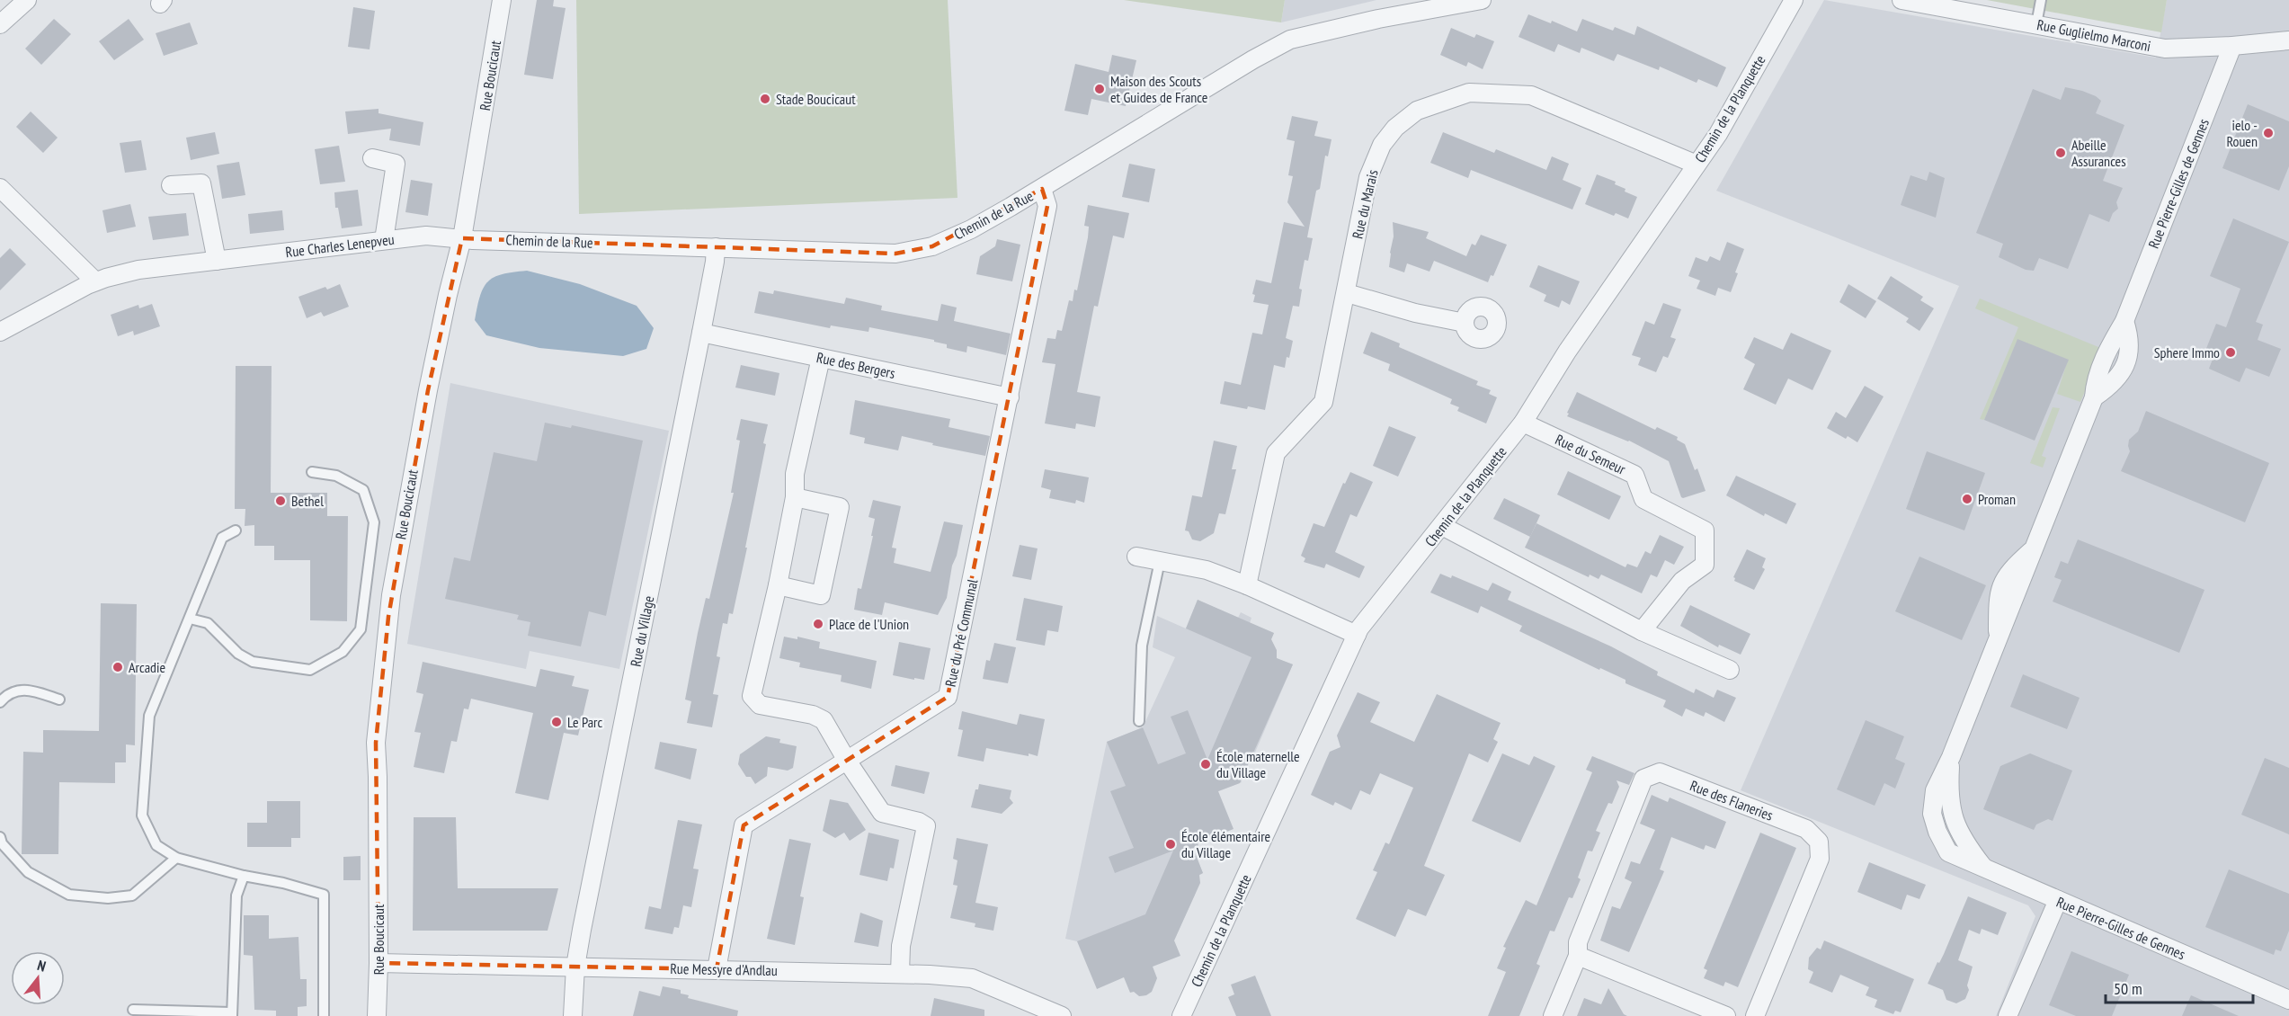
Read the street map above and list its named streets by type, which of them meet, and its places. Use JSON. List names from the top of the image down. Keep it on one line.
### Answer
{"streets":{"street":["Rue Guglielmo Marconi","Rue Boucicaut","Chemin de la Planquette","Rue Pierre-Gilles de Gennes","Rue du Marais","Chemin de la Rue","Rue Charles Lenepveu","Rue des Bergers","Rue du Semeur","Rue du Village","Rue du Pré Communal","Rue des Flaneries","Rue Messyre d'Andlau"]},"crossings":[["Rue Guglielmo Marconi","Rue Pierre-Gilles de Gennes"],["Rue Boucicaut","Chemin de la Rue"],["Rue Boucicaut","Rue Charles Lenepveu"],["Rue Boucicaut","Rue Messyre d'Andlau"],["Chemin de la Planquette","Rue du Marais"],["Chemin de la Planquette","Rue du Semeur"],["Chemin de la Rue","Rue Charles Lenepveu"],["Chemin de la Rue","Rue du Village"],["Chemin de la Rue","Rue du Pré Communal"],["Rue des Bergers","Rue du Village"],["Rue des Bergers","Rue du Pré Communal"],["Rue du Village","Rue Messyre d'Andlau"],["Rue du Pré Communal","Rue Messyre d'Andlau"]],"places":["Maison des Scouts et Guides de France","Stade Boucicaut","ielo - Rouen","Abeille Assurances","Sphere Immo","Proman","Bethel","Place de l'Union","Arcadie","Le Parc","École maternelle du Village","École élémentaire du Village"],"scale_bar":"50 m","north":"top"}
